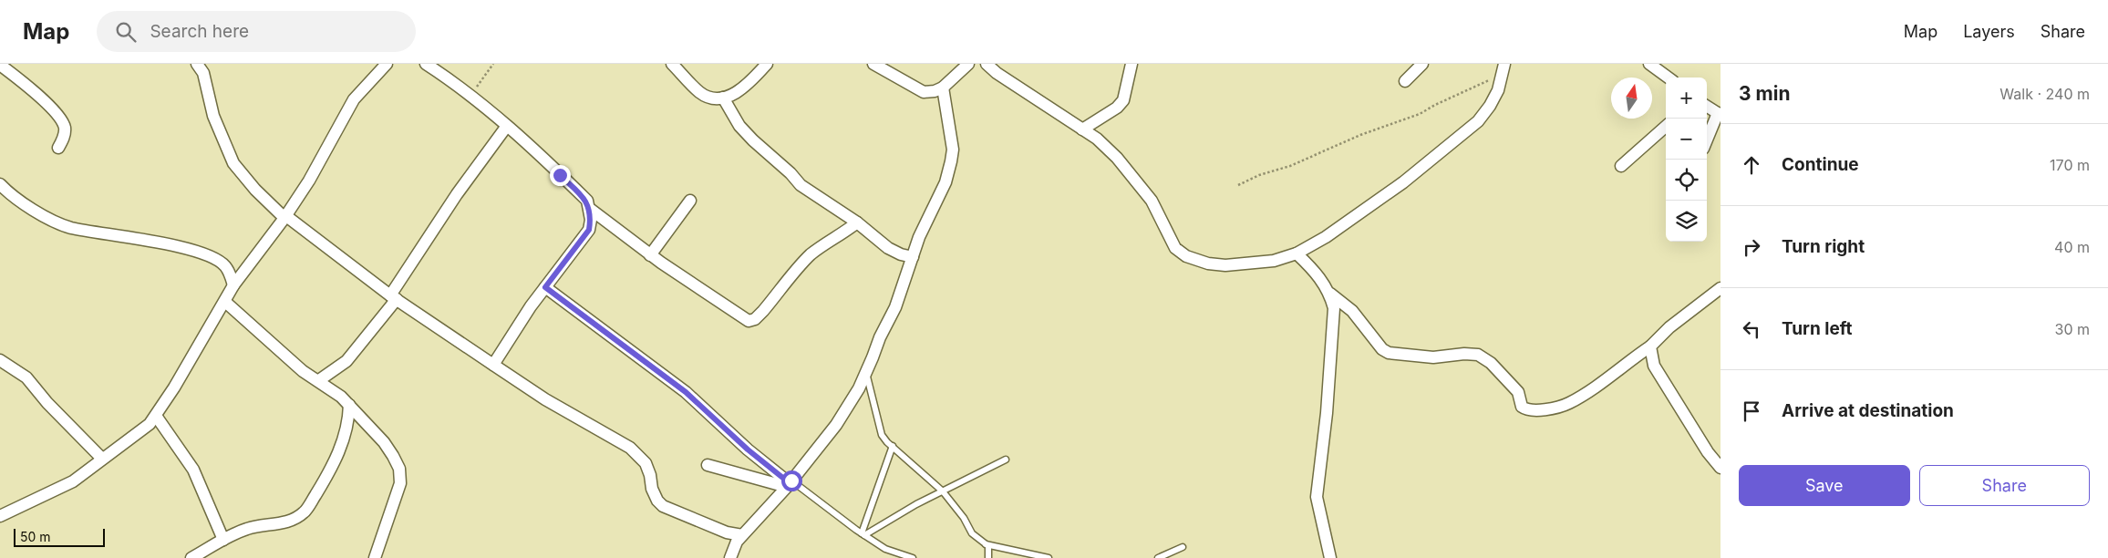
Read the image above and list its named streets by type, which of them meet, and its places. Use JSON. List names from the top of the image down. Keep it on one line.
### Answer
{"scale_bar":"50 m","north":"top","page":{"header":"Map","search":"Search here","nav":["Map","Layers","Share"],"heading":["3 min","Walk · 240 m"],"map_buttons":["+","−"],"list":[["Continue","170 m"],["Turn right","40 m"],["Turn left","30 m"],"Arrive at destination"],"buttons":["Save","Share"],"scale":"50 m"}}
